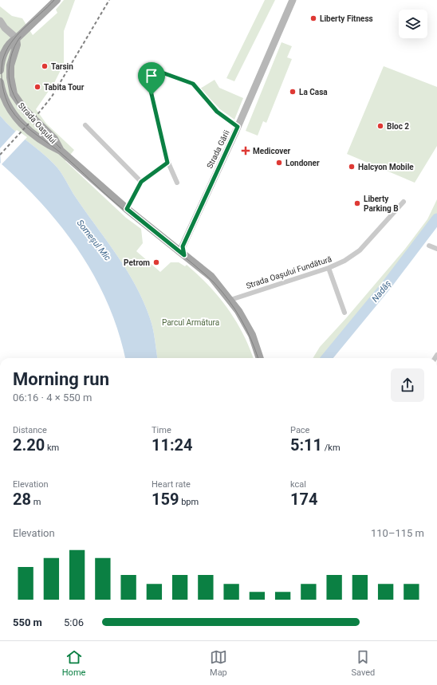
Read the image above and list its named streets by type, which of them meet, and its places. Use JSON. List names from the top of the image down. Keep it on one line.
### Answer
{"streets":{"main road":["Strada Oașului"],"street":["Strada Gării","Strada Oașului Fundătură"]},"crossings":[["Strada Oașului","Strada Gării"],["Strada Oașului","Strada Oașului Fundătură"]],"water":["Someșul Mic","Nadăș"],"parks":["Parcul Armătura"],"places":{"other":["Liberty Fitness","Tarsin","Tabita Tour","La Casa","Bloc 2","Londoner","Halcyon Mobile","Liberty Parking B","Petrom"],"health":["Medicover"]},"page":{"heading":["Morning run","06:16 · 4 × 550 m"],"stats":[["Distance","2.20 km"],["Time","11:24"],["Pace","5:11 /km"],["Elevation","28 m"],["Heart rate","159 bpm"],["kcal","174"]],"chart":["Elevation","110–115 m"],"list":[{"name":"550 m","note":"5:06"}],"tabs":["Home","Map","Saved"]}}
